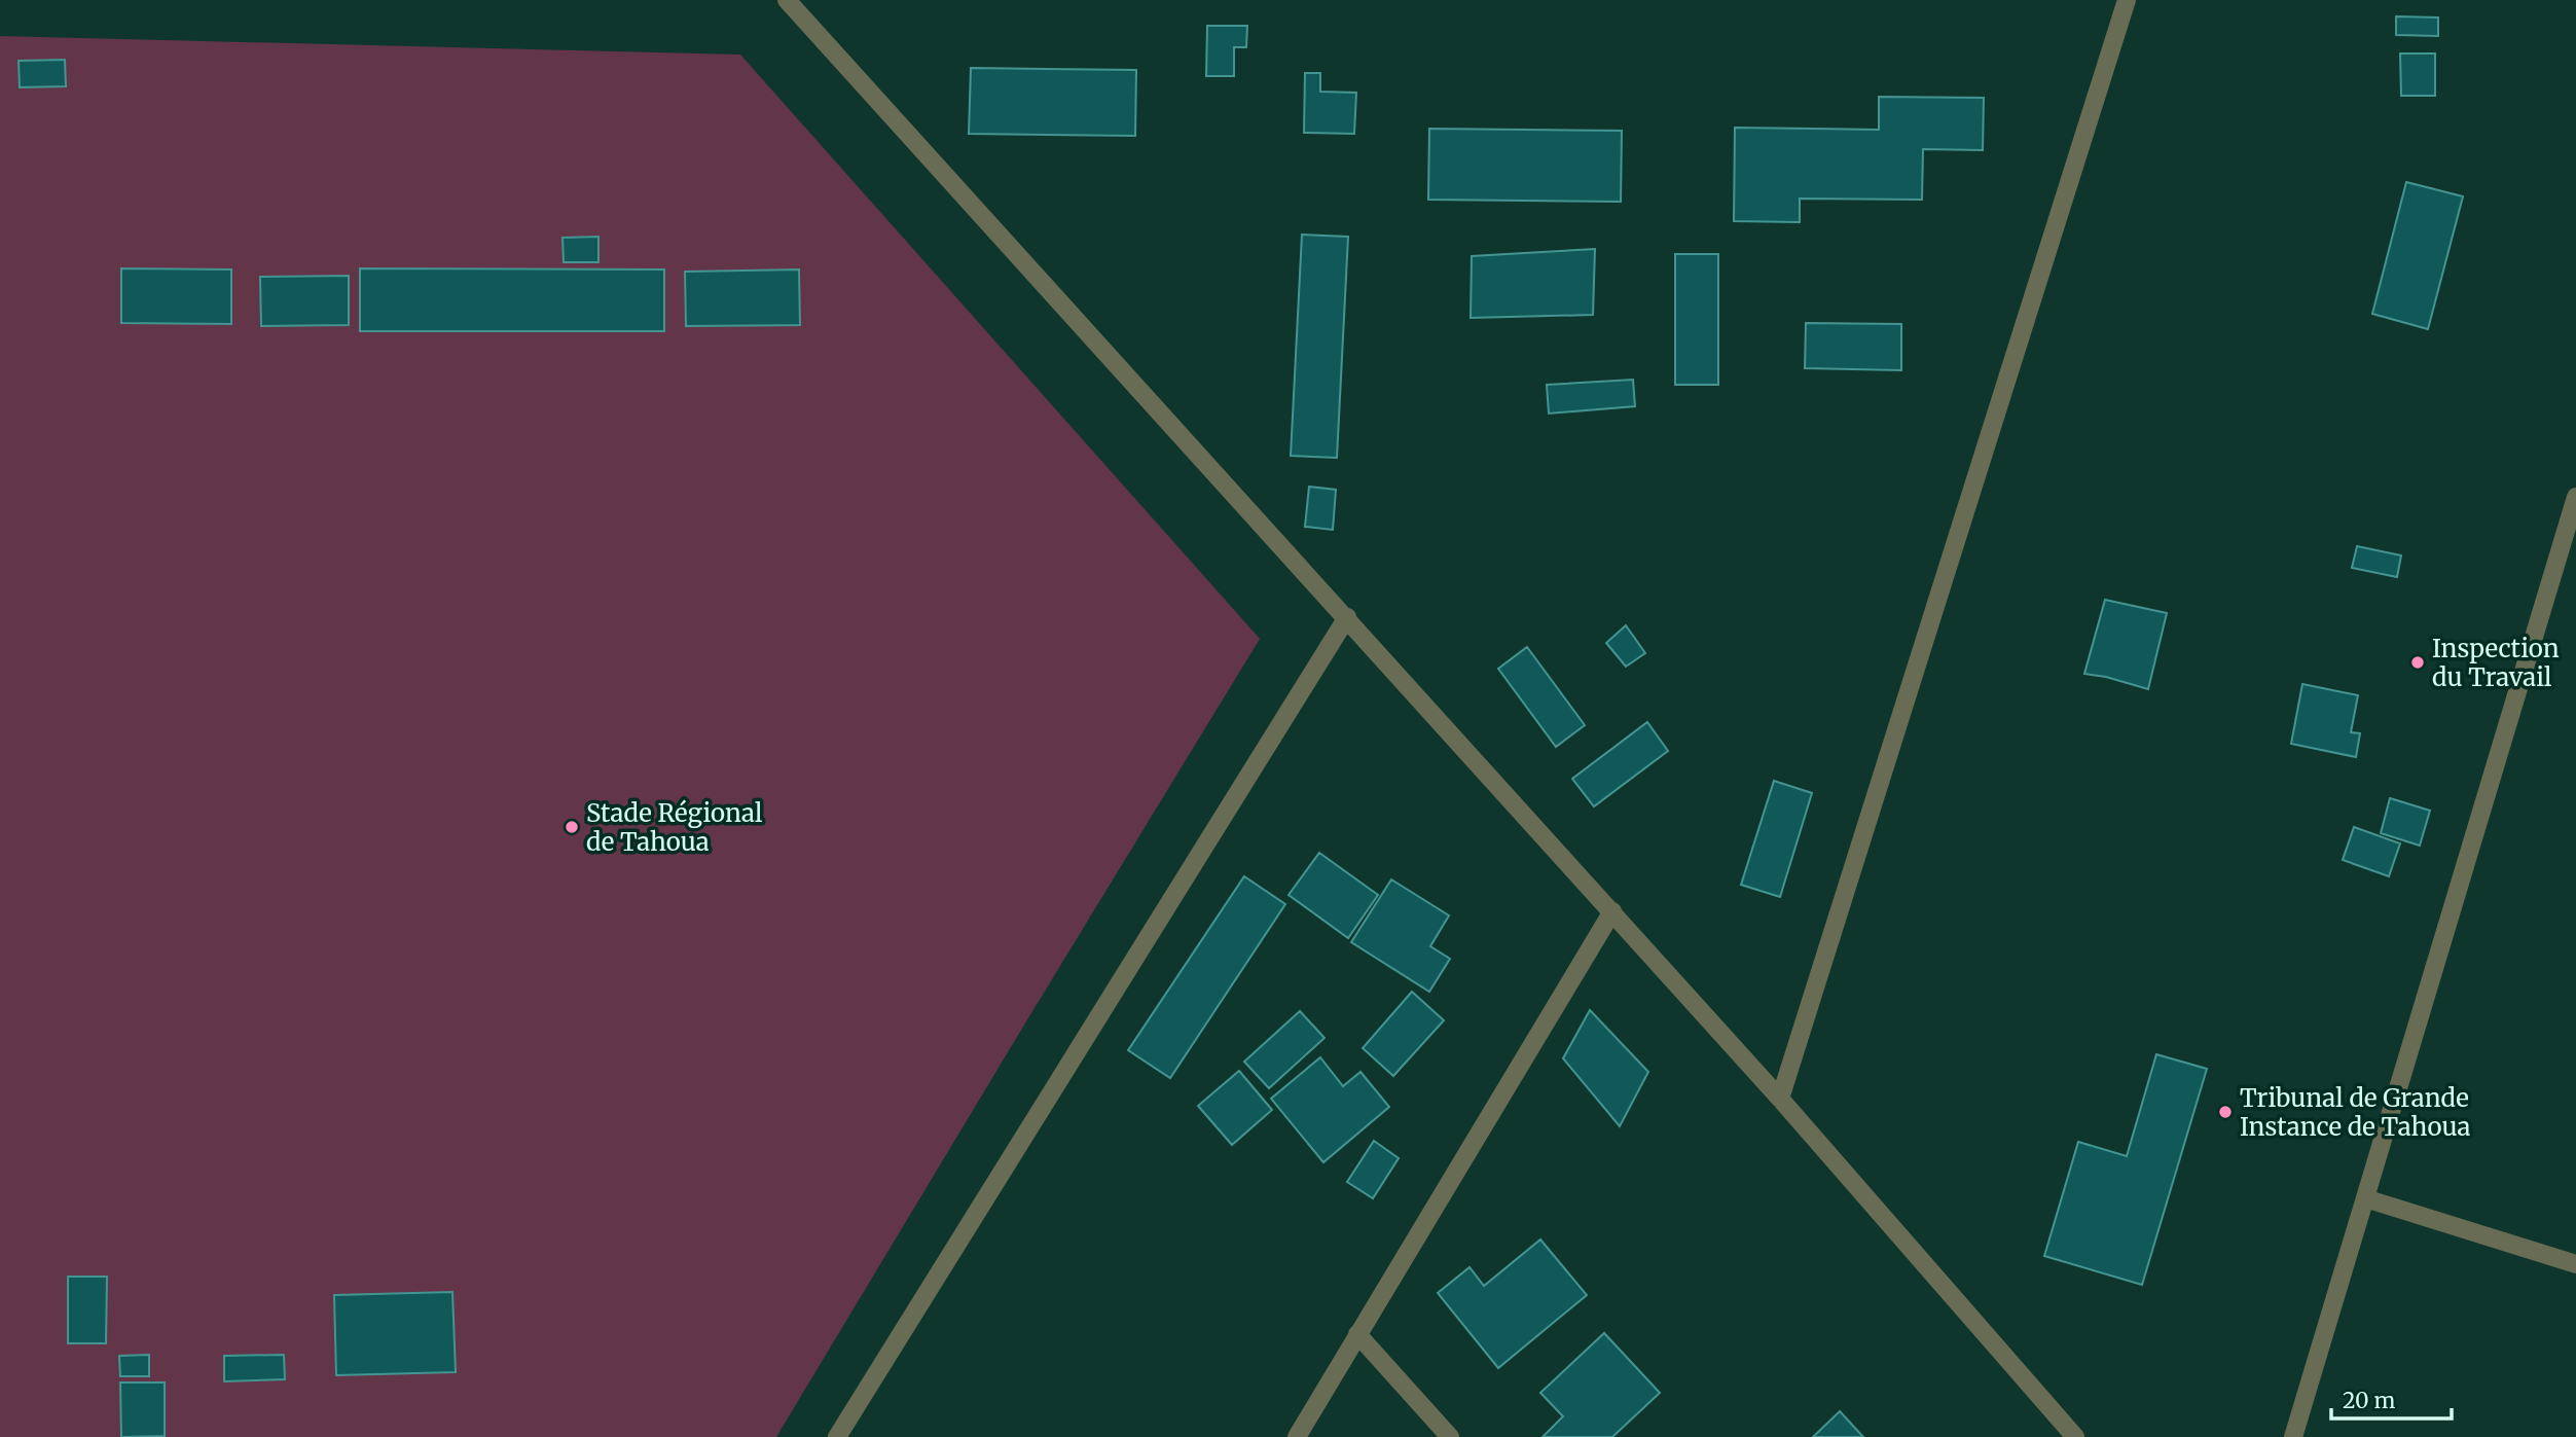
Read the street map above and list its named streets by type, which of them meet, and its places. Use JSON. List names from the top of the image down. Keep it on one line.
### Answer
{"places":["Inspection du Travail","Stade Régional de Tahoua","Tribunal de Grande Instance de Tahoua"],"scale_bar":"20 m"}
